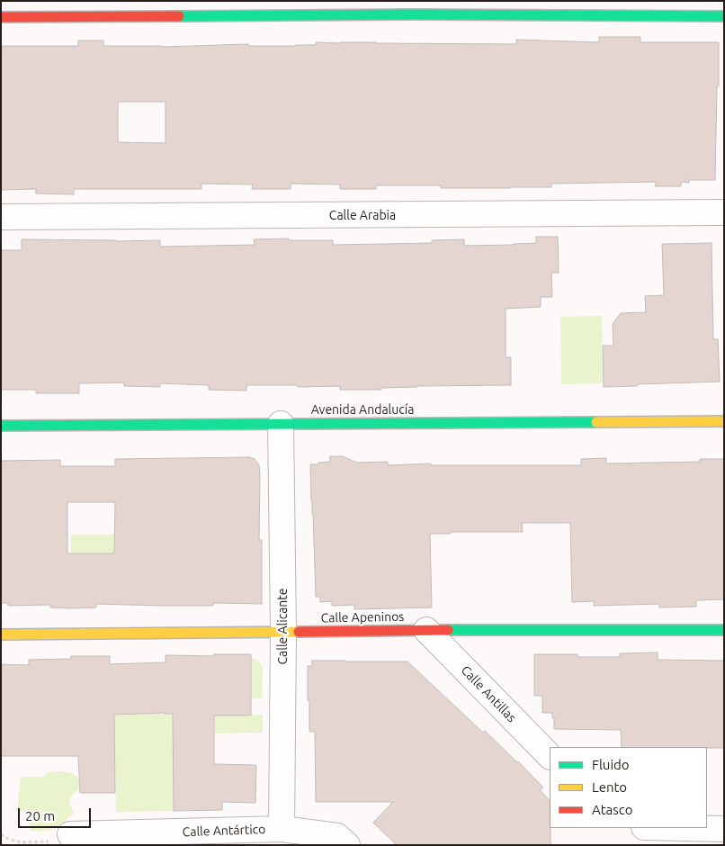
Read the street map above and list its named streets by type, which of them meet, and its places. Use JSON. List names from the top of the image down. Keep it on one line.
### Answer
{"streets":{"street":["Calle Arabia","Avenida Andalucía","Calle Apeninos","Calle Alicante","Calle Antillas","Calle Antártico"]},"crossings":[["Avenida Andalucía","Calle Alicante"],["Calle Apeninos","Calle Alicante"],["Calle Apeninos","Calle Antillas"],["Calle Alicante","Calle Antártico"]],"legend":["Fluido","Lento","Atasco"],"scale_bar":"20 m"}
